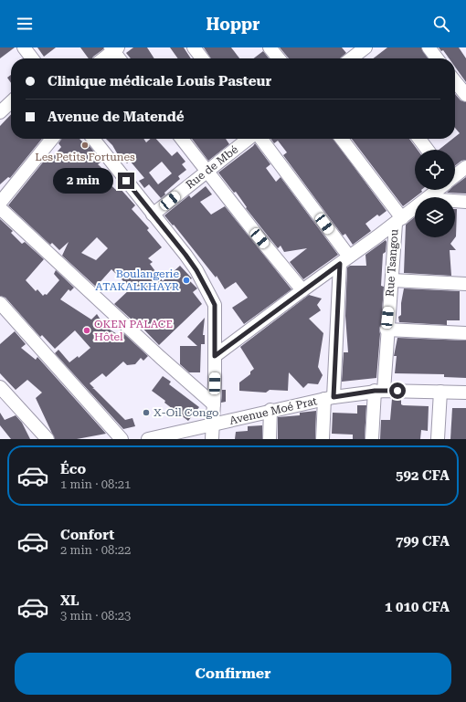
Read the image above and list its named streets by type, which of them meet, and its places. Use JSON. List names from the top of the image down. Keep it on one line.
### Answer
{"streets":{"street":["Rue de Mbé","Rue Tsangou","Avenue Moé Prat"]},"crossings":[["Rue Tsangou","Avenue Moé Prat"]],"places":["Les Petits Fortunes","Boulangerie ATAKALKHAYR","OKEN PALACE Hôtel","X-Oil Congo"],"page":{"header":"Hoppr","banner":["Clinique médicale Louis Pasteur","Avenue de Matendé"],"bubble":"2 min","list":[{"name":"Éco","note":"1 min · 08:21","value":"592 CFA"},{"name":"Confort","note":"2 min · 08:22","value":"799 CFA"},{"name":"XL","note":"3 min · 08:23","value":"1 010 CFA"}],"buttons":"Confirmer"}}
